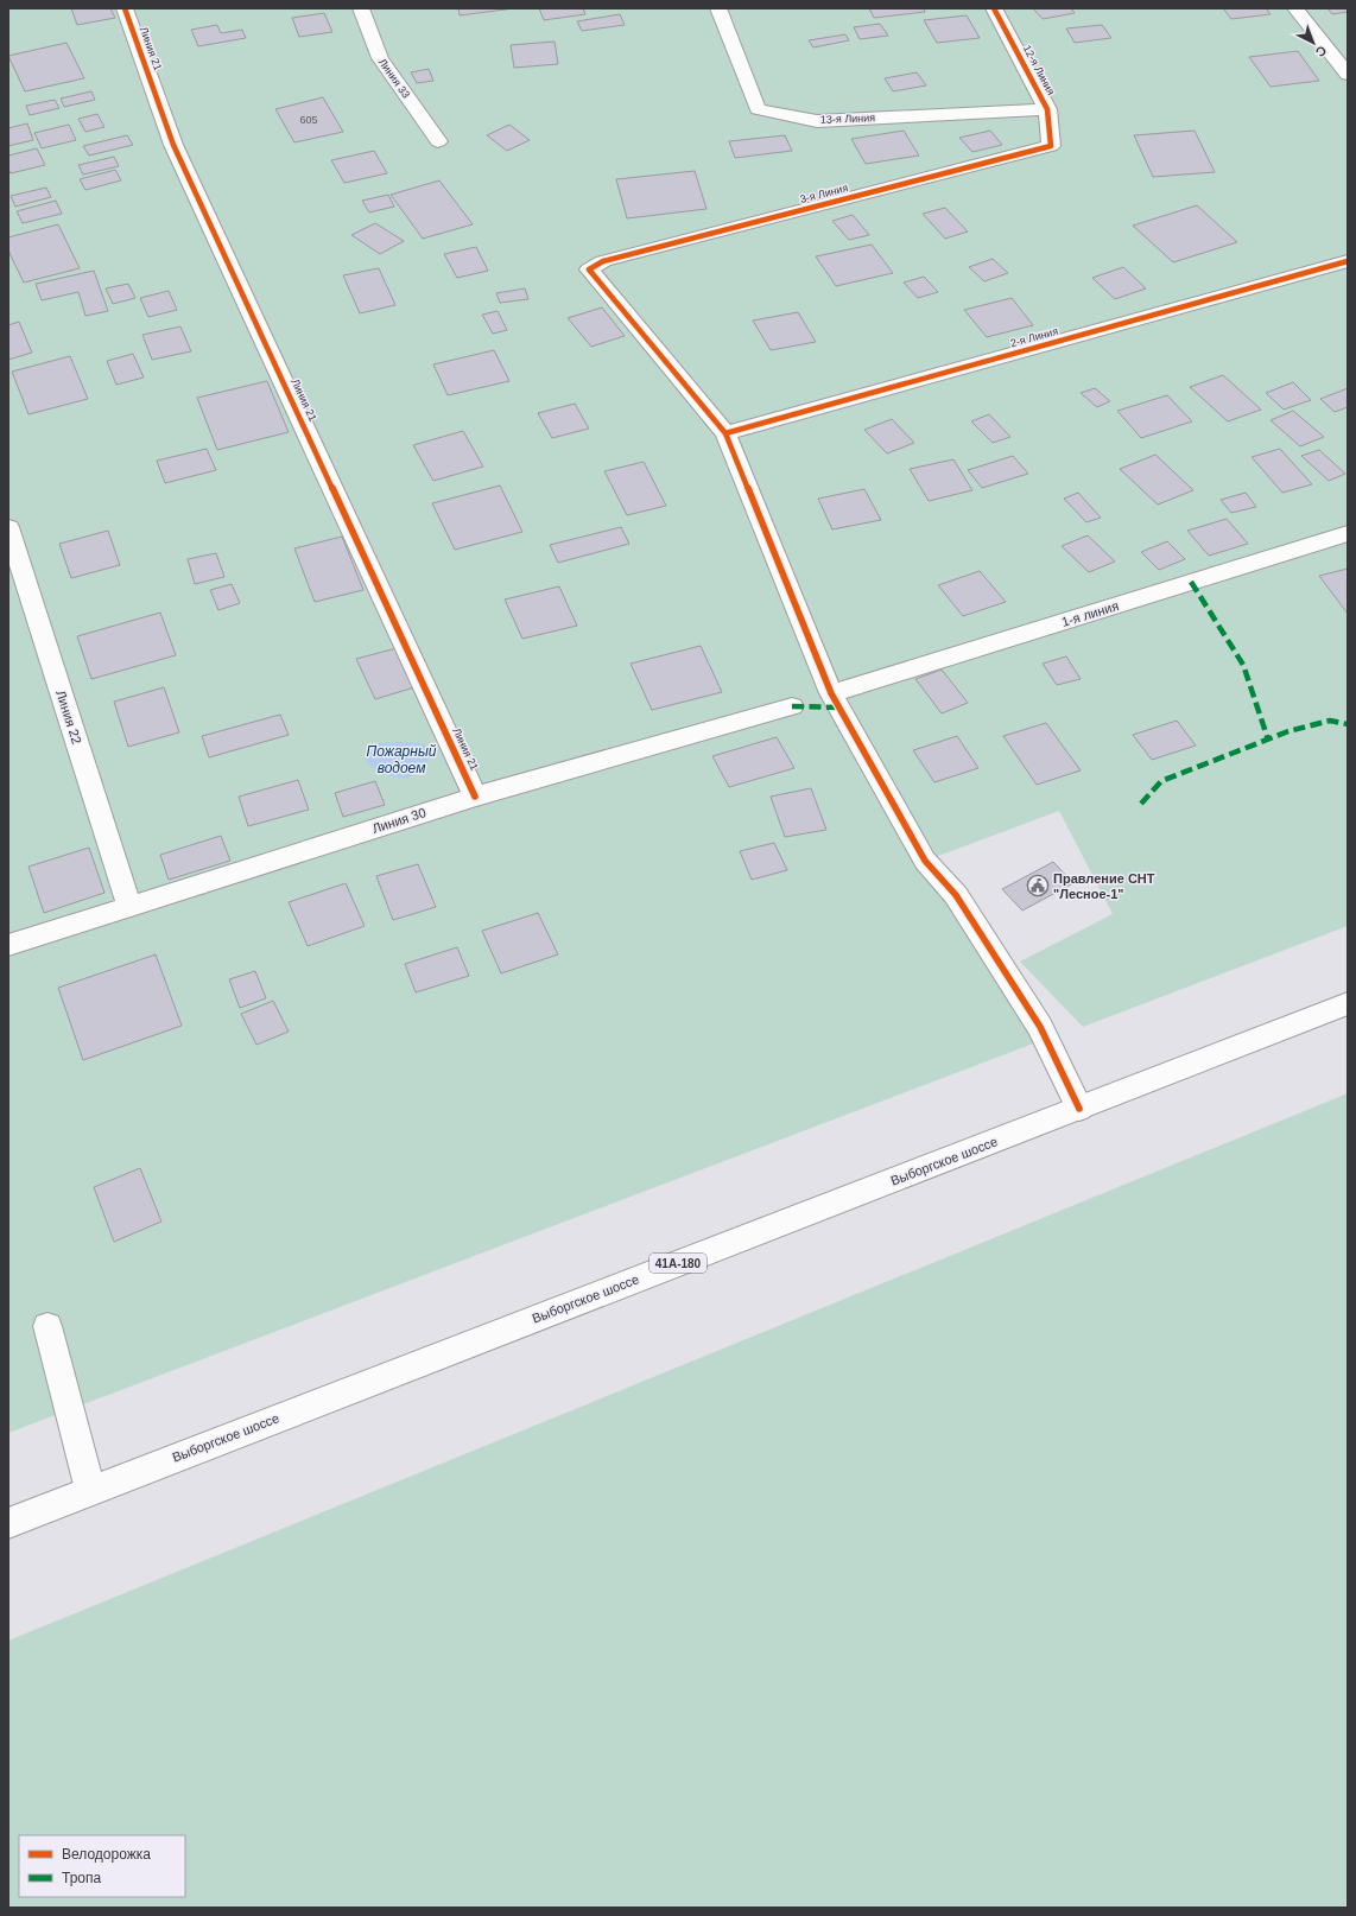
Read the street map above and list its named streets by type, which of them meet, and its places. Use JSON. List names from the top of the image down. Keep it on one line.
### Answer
{"streets":{"street":["Линия 21","12-я Линия","Линия 33","13-я Линия","3-я Линия","2-я Линия","1-я линия","Линия 22","Линия 30","Выборгское шоссе","41А-180"]},"crossings":[["Линия 21","Линия 30"],["12-я Линия","13-я Линия"],["12-я Линия","3-я Линия"],["3-я Линия","2-я Линия"],["Линия 22","Линия 30"]],"water":["Пожарный водоем"],"places":{"public building":["Правление СНТ \"Лесное-1\""]},"house_numbers":["605"],"legend":["Велодорожка","Тропа"],"north":"bottom right"}
